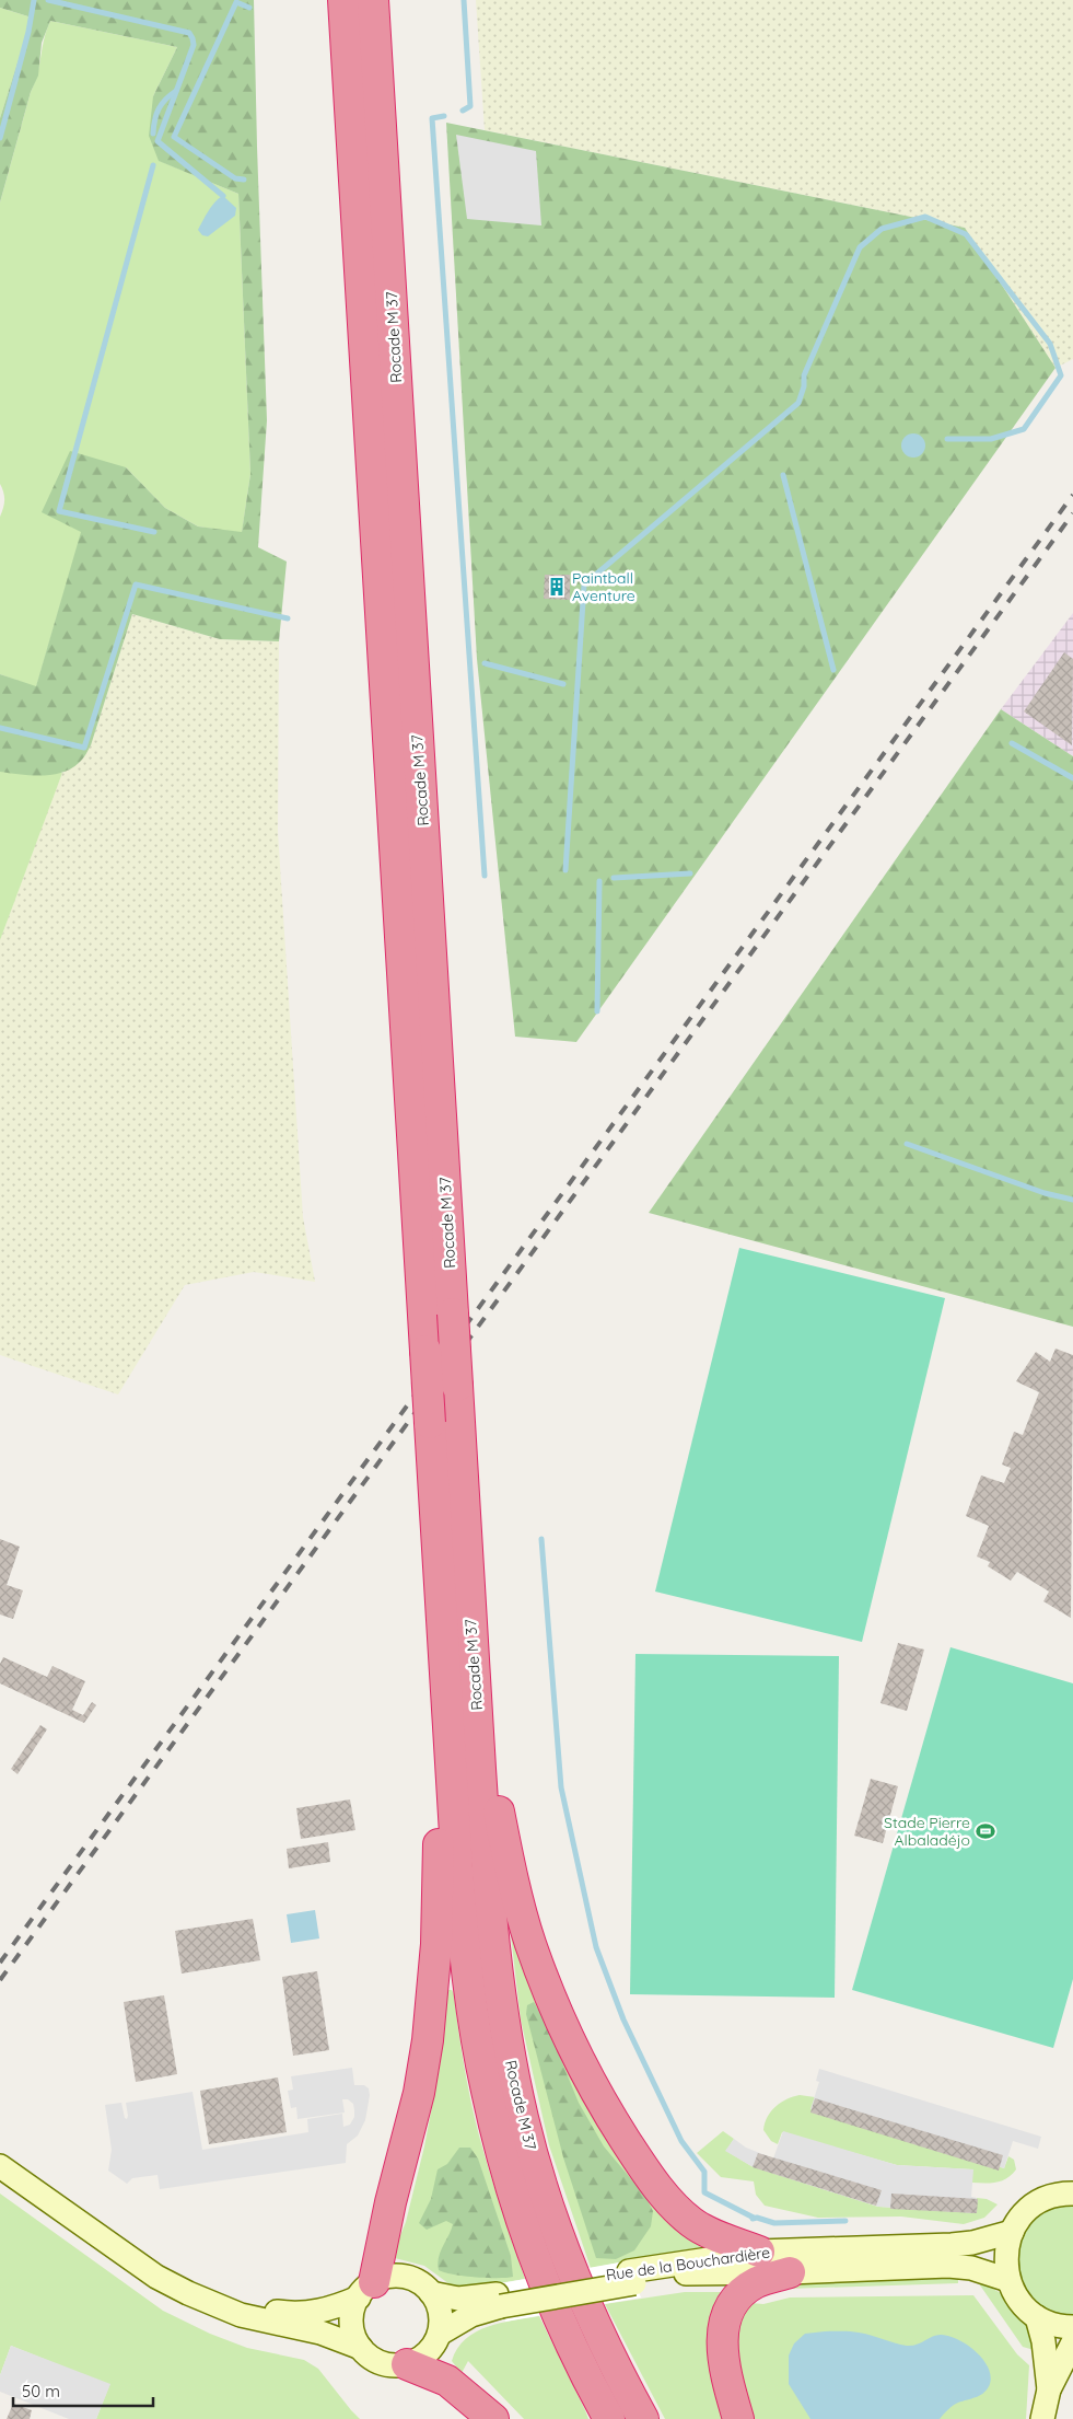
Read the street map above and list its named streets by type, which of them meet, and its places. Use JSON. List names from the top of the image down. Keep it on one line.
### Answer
{"streets":{"highway":["Rocade M 37"],"street":["Rue de la Bouchardière"]},"places":{"building":["Paintball Aventure"],"sports":["Stade Pierre Albaladéjo"]},"scale_bar":"50 m"}
